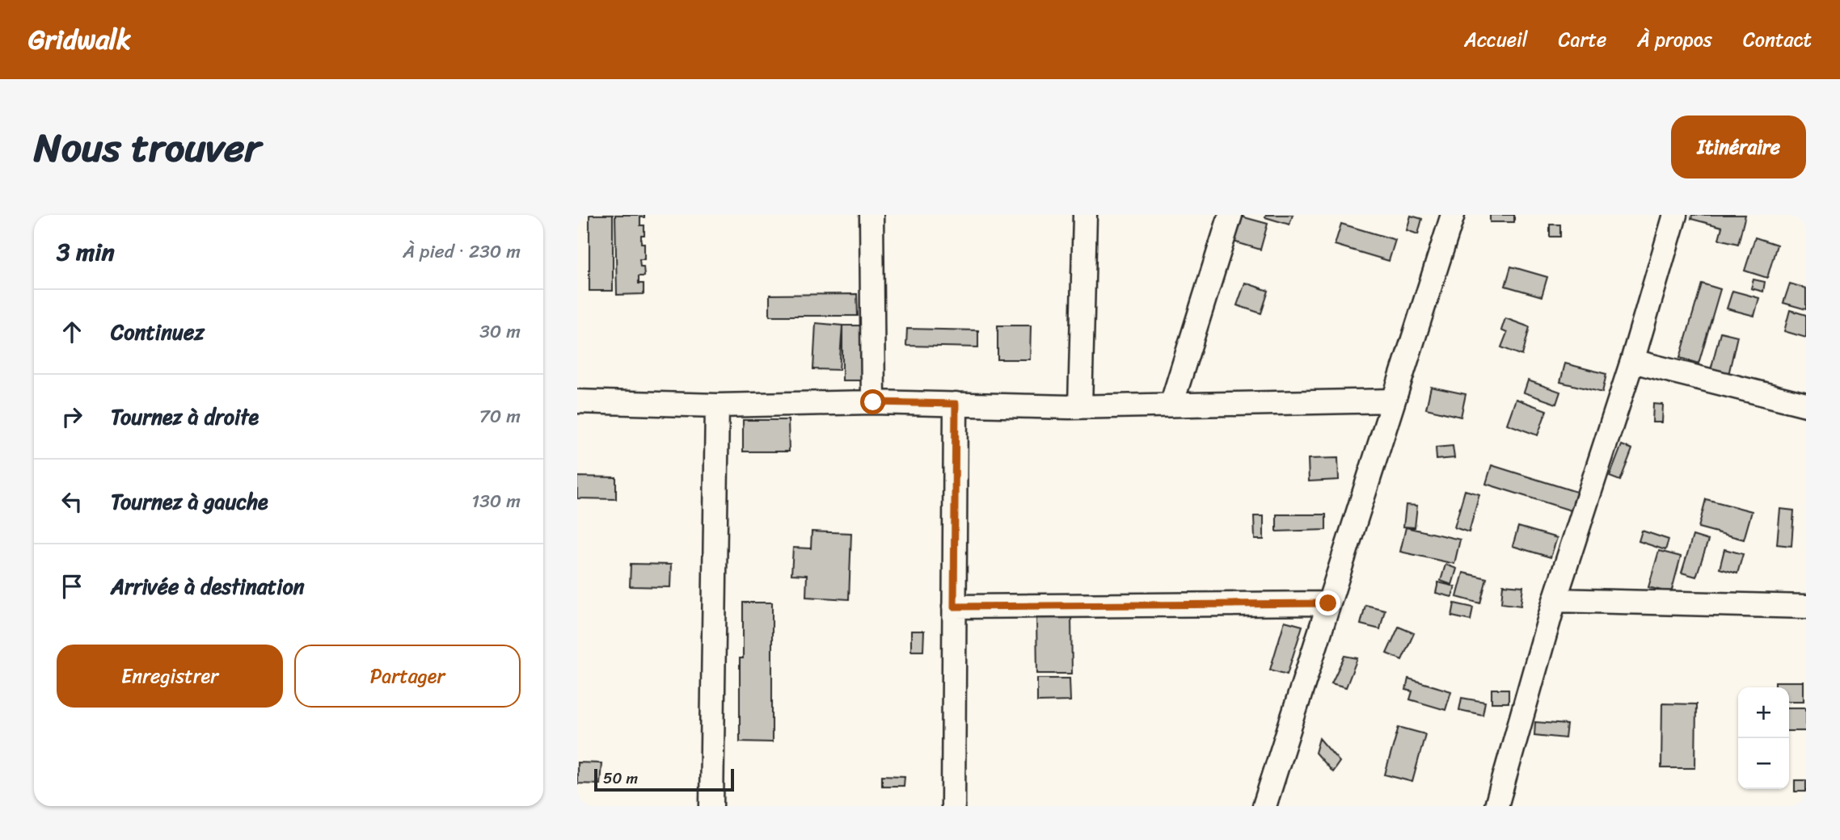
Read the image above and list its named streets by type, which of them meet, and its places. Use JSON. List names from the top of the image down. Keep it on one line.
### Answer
{"scale_bar":"50 m","page":{"header":"Gridwalk","nav":["Accueil","Carte","À propos","Contact"],"title":"Nous trouver","buttons":["Itinéraire",["Enregistrer","Partager"]],"heading":["3 min","À pied · 230 m"],"list":[["Continuez","30 m"],["Tournez à droite","70 m"],["Tournez à gauche","130 m"],"Arrivée à destination"],"map_buttons":["+","−"],"scale":"50 m"}}
